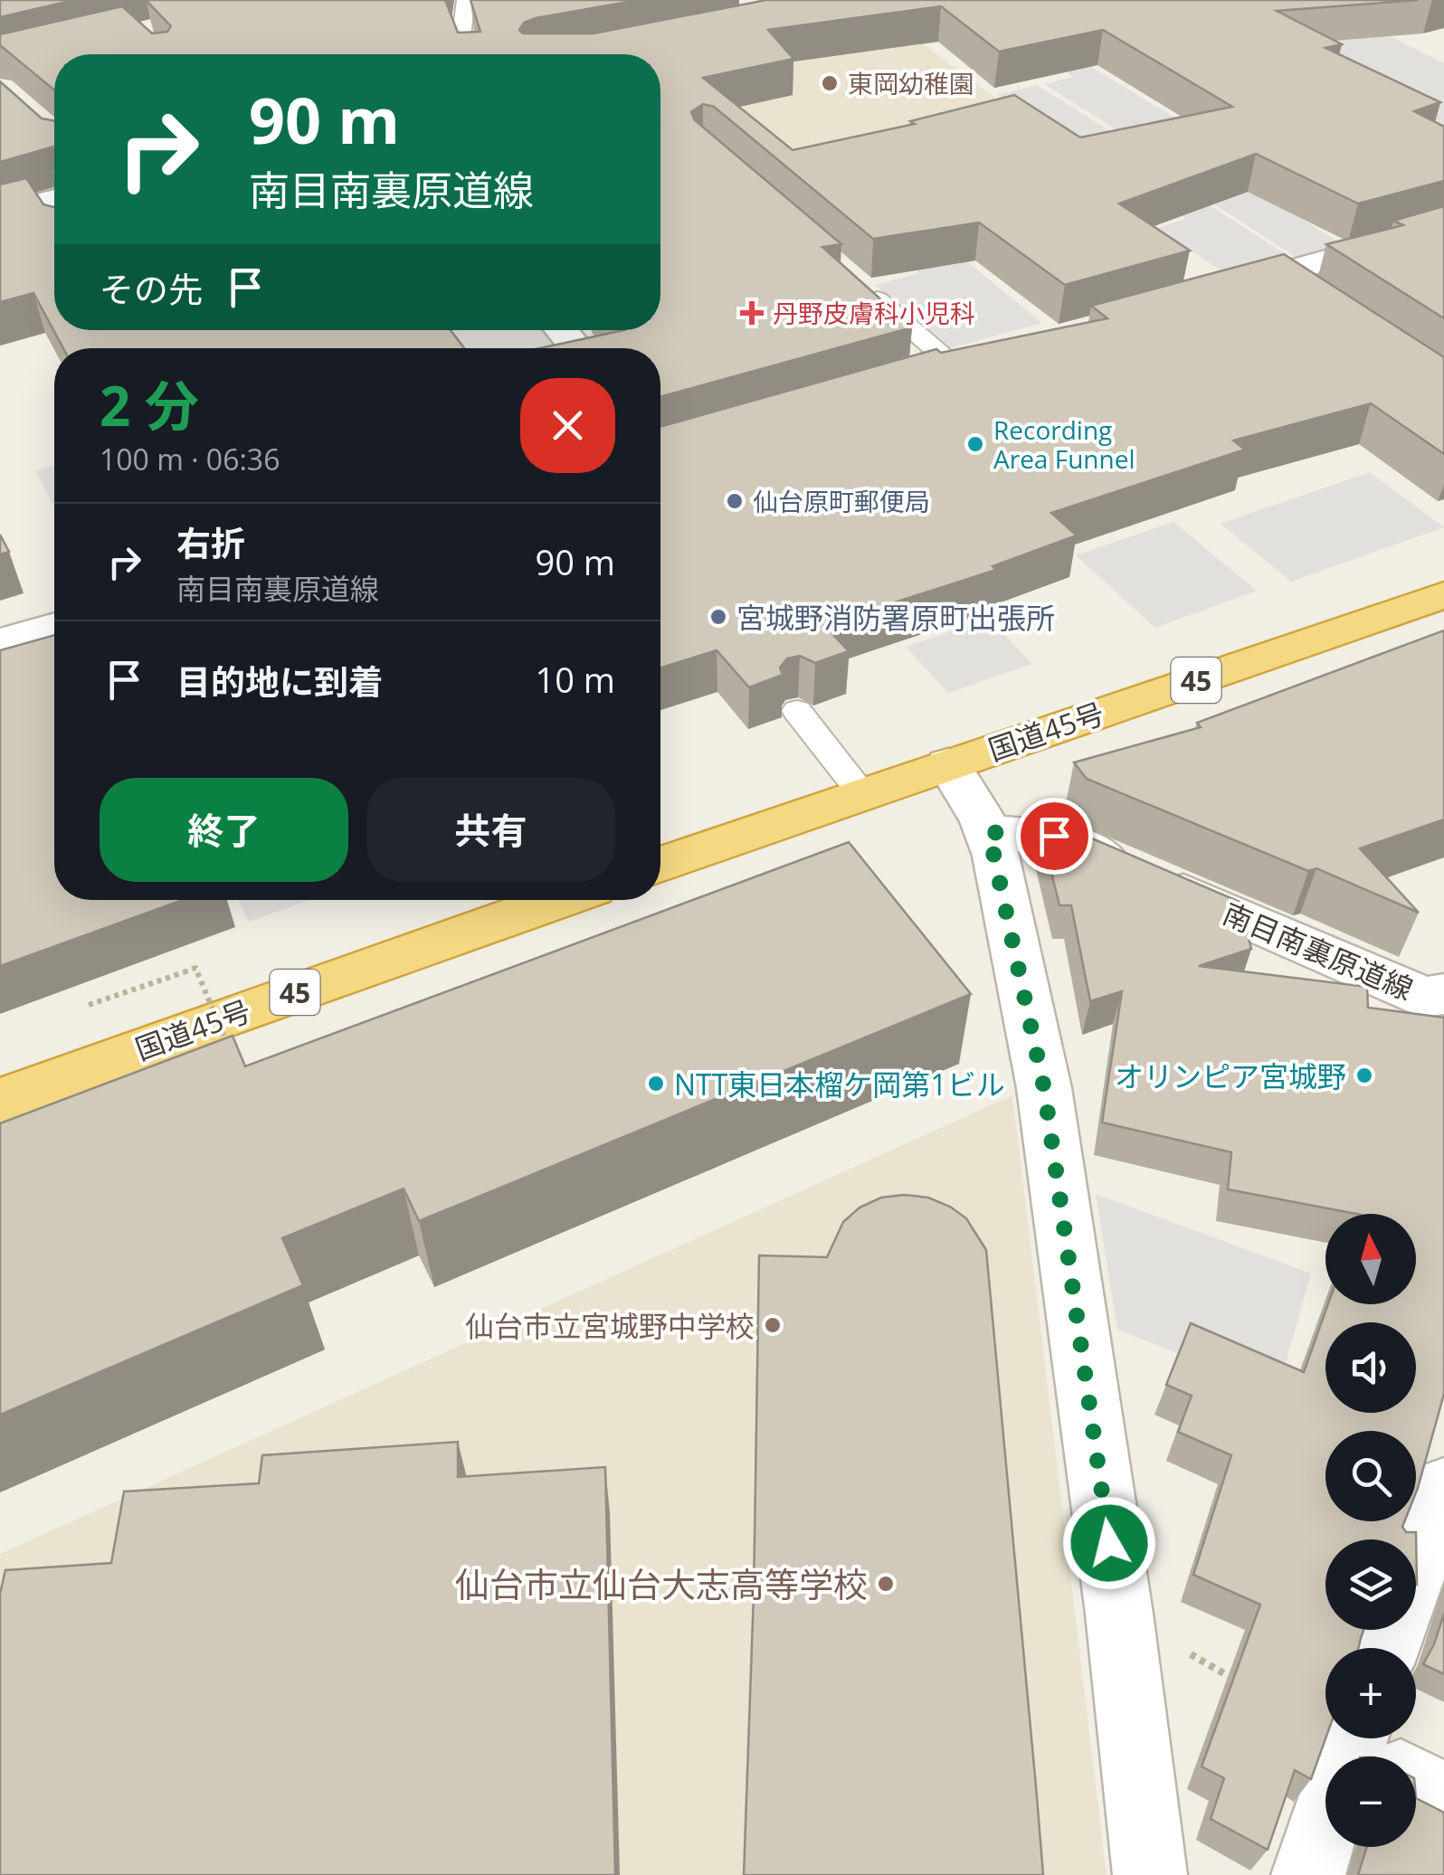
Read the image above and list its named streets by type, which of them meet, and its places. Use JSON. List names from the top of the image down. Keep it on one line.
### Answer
{"streets":{"highway":["45","国道45号"],"street":["南目南裏原道線"]},"places":{"other":["東岡幼稚園","Recording Area Funnel","仙台原町郵便局","宮城野消防署原町出張所","オリンピア宮城野","NTT東日本榴ケ岡第1ビル","仙台市立宮城野中学校","仙台市立仙台大志高等学校"],"health":["丹野皮膚科小児科"]},"north":"top","page":{"turn":["90 m","南目南裏原道線"],"then":"その先","heading":["2 分","100 m · 06:36"],"list":[{"name":"右折","note":"南目南裏原道線","value":"90 m"},{"name":"目的地に到着","value":"10 m"}],"buttons":["終了","共有"],"map_buttons":["+","−"]}}
